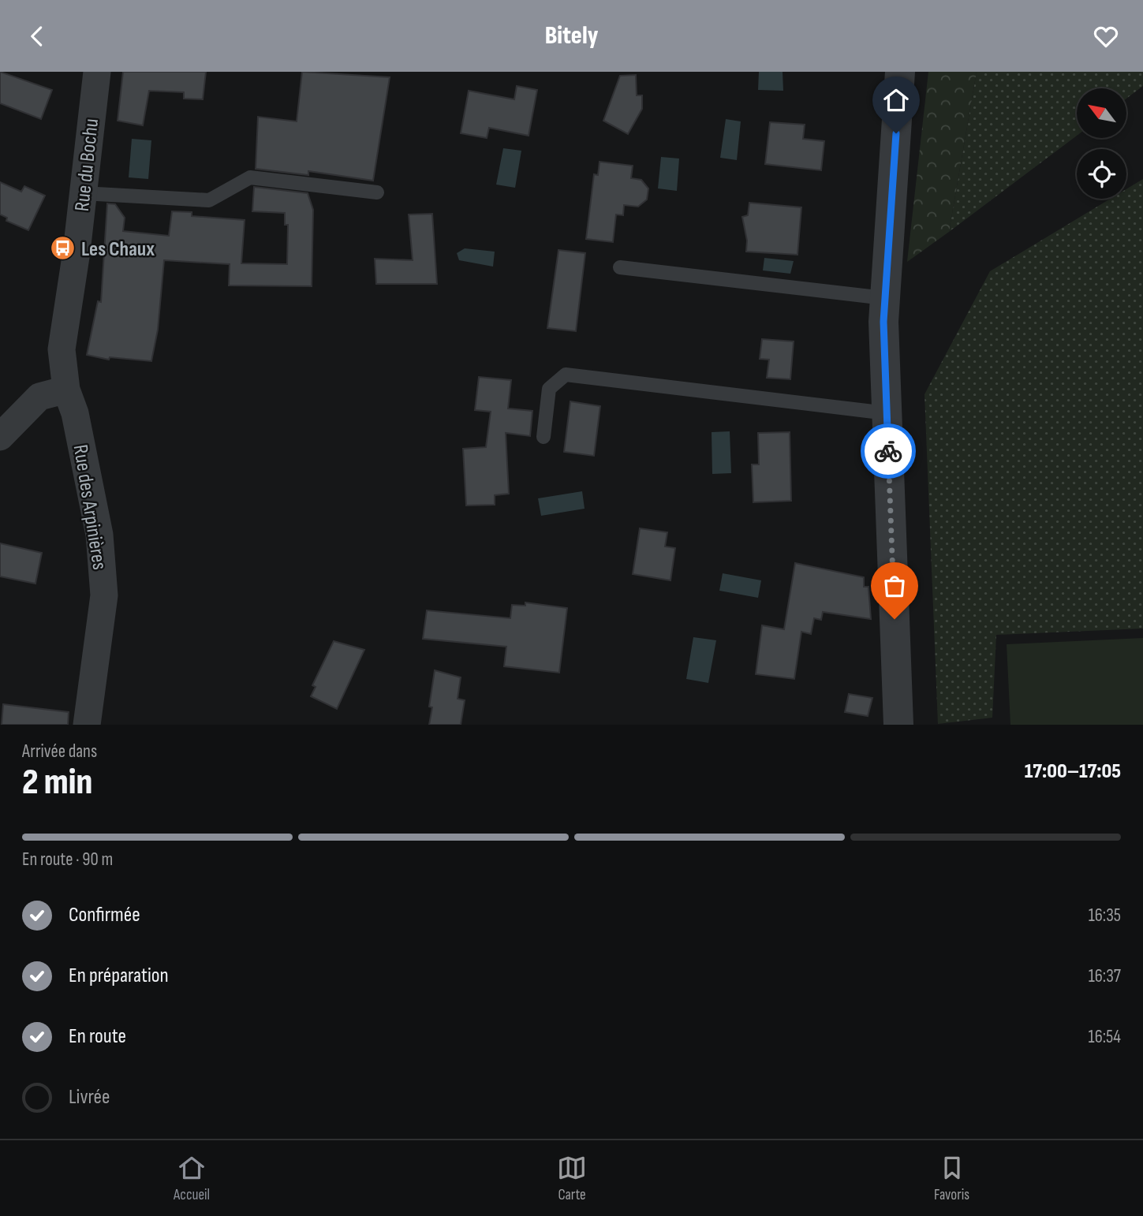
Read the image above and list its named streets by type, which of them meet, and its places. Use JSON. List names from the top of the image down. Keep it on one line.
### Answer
{"streets":{"street":["Rue du Bochu","Rue des Arpinières"]},"crossings":[["Rue du Bochu","Rue des Arpinières"]],"places":{"bus stop":["Les Chaux"]},"north":"top left","page":{"header":"Bitely","heading":["2 min","Arrivée dans","17:00–17:05"],"bar":"En route · 90 m","list":[["Confirmée","16:35"],["En préparation","16:37"],["En route","16:54"],"Livrée"],"tabs":["Accueil","Carte","Favoris"]}}
